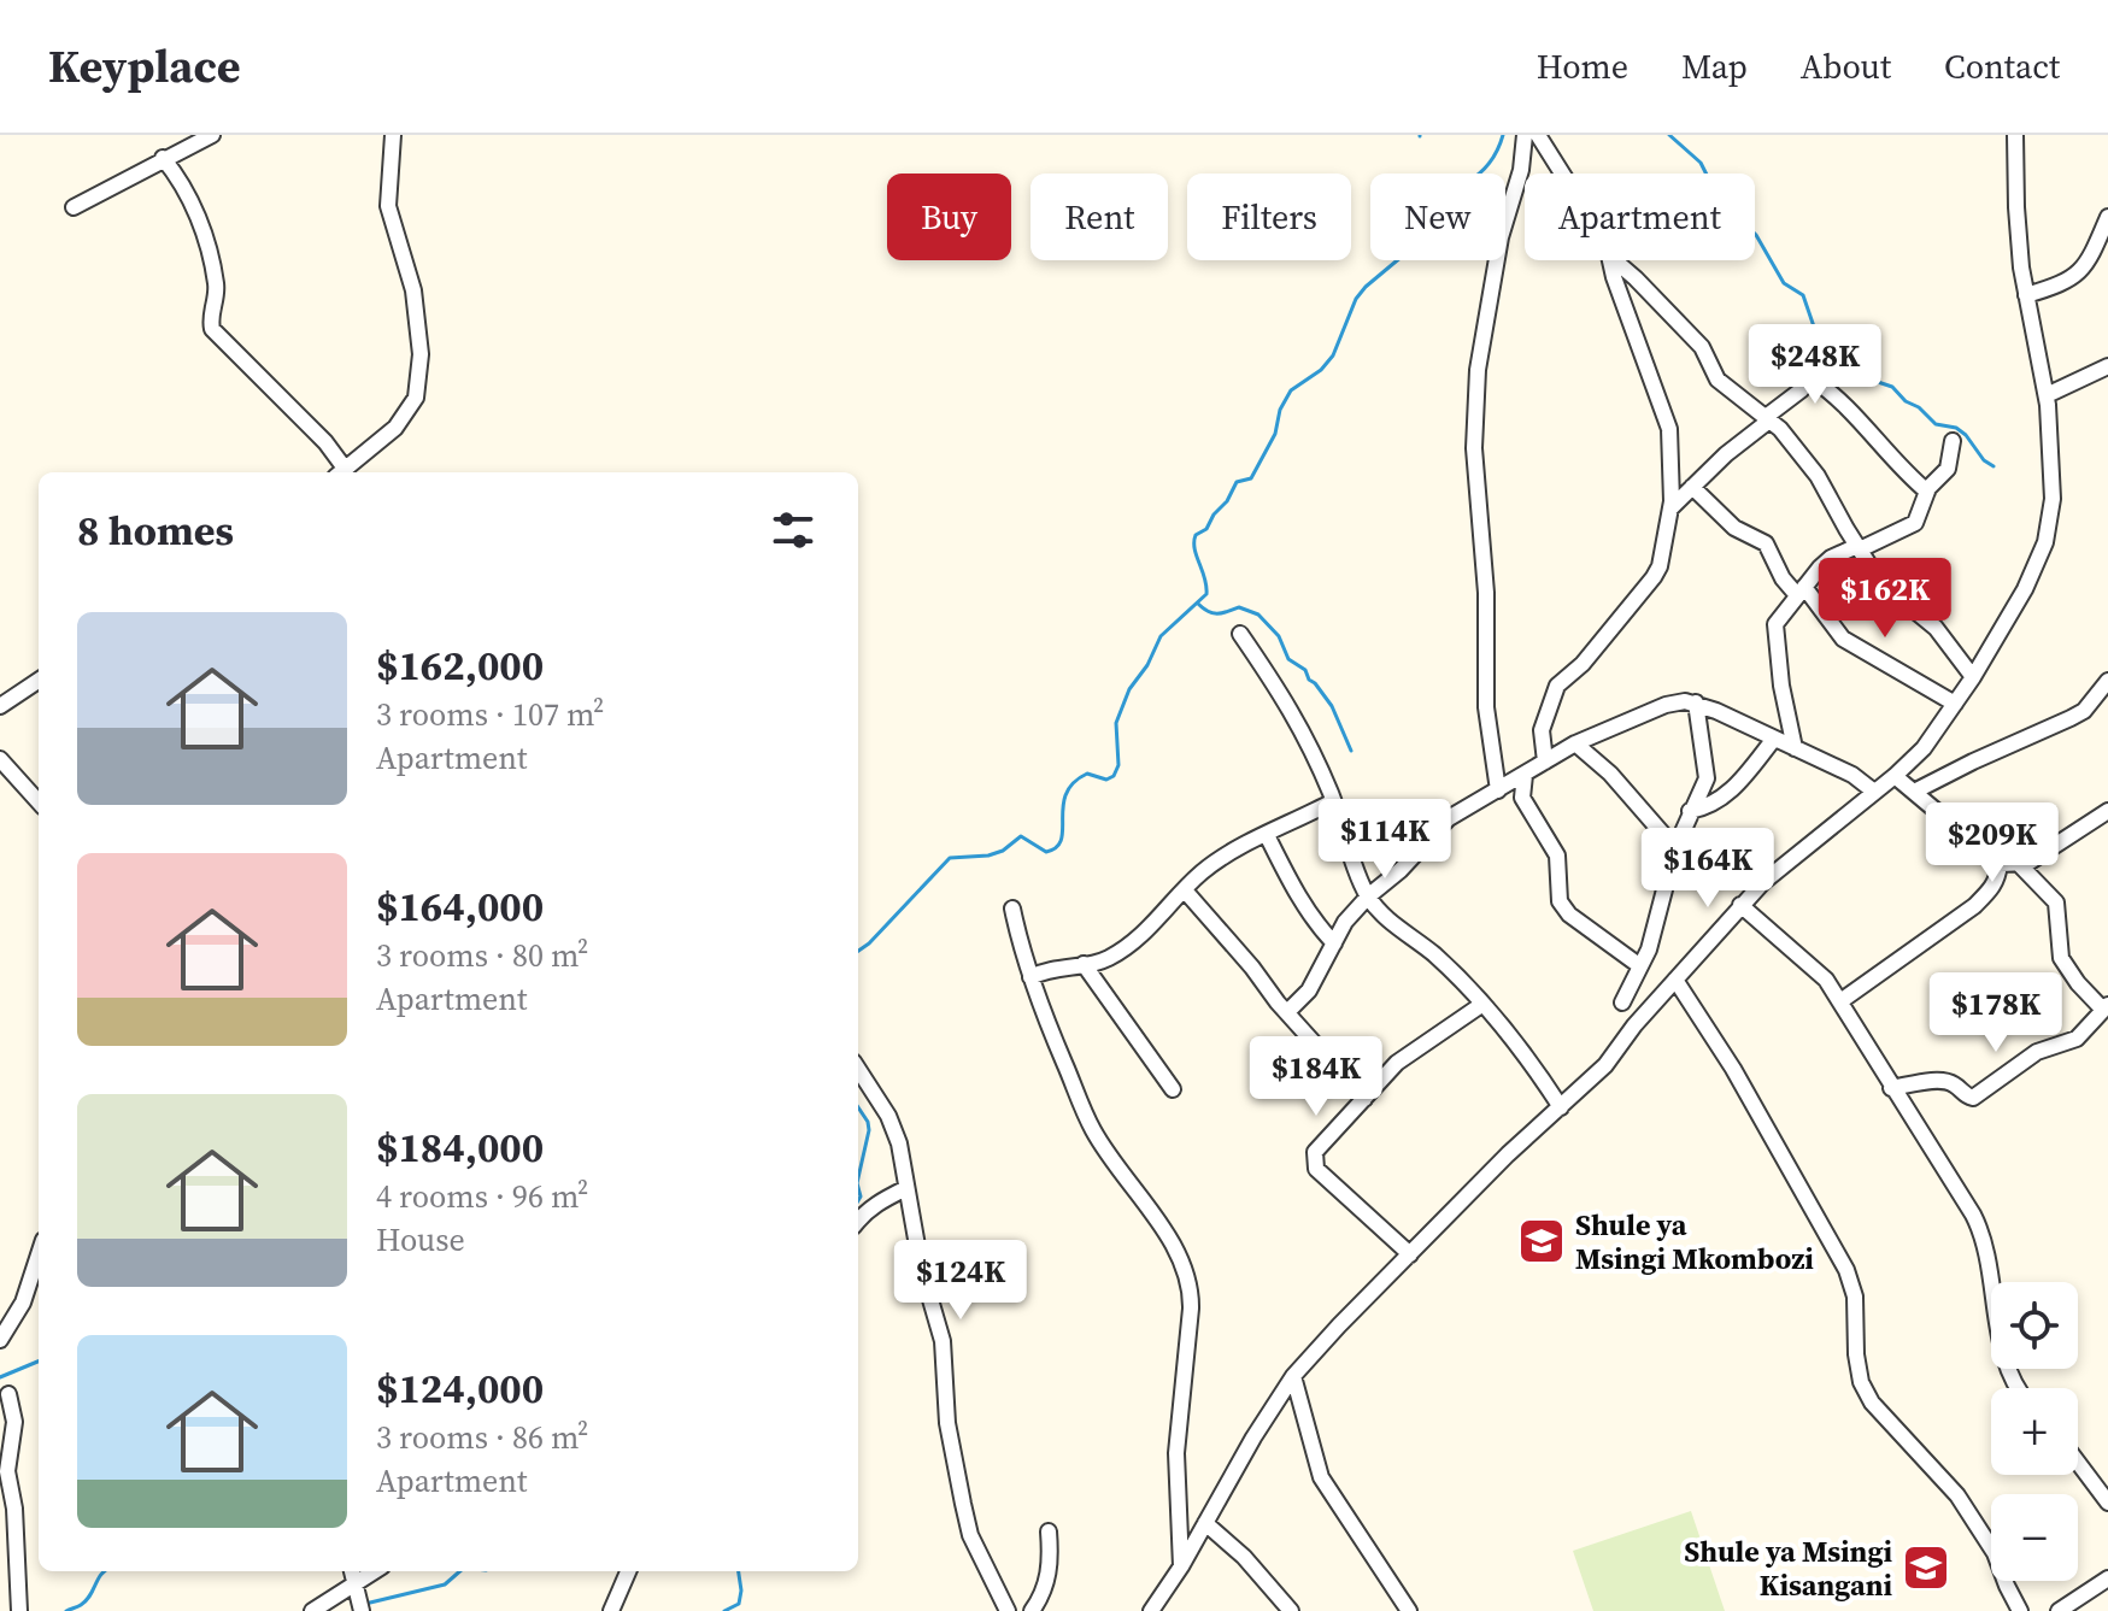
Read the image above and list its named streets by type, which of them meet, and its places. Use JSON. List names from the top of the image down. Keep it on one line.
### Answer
{"places":{"school or university":["Shule ya Msingi Mkombozi","Shule ya Msingi Kisangani"]},"page":{"header":"Keyplace","nav":["Home","Map","About","Contact"],"chip":["Buy","Rent","Filters","New","Apartment"],"price":["$248K","$162K","$114K","$209K","$164K","$178K","$184K","$124K"],"heading":"8 homes","list":[{"name":"$162,000","note":"3 rooms · 107 m² · Apartment"},{"name":"$164,000","note":"3 rooms · 80 m² · Apartment"},{"name":"$184,000","note":"4 rooms · 96 m² · House"},{"name":"$124,000","note":"3 rooms · 86 m² · Apartment"}],"map_buttons":["+","−"]}}
